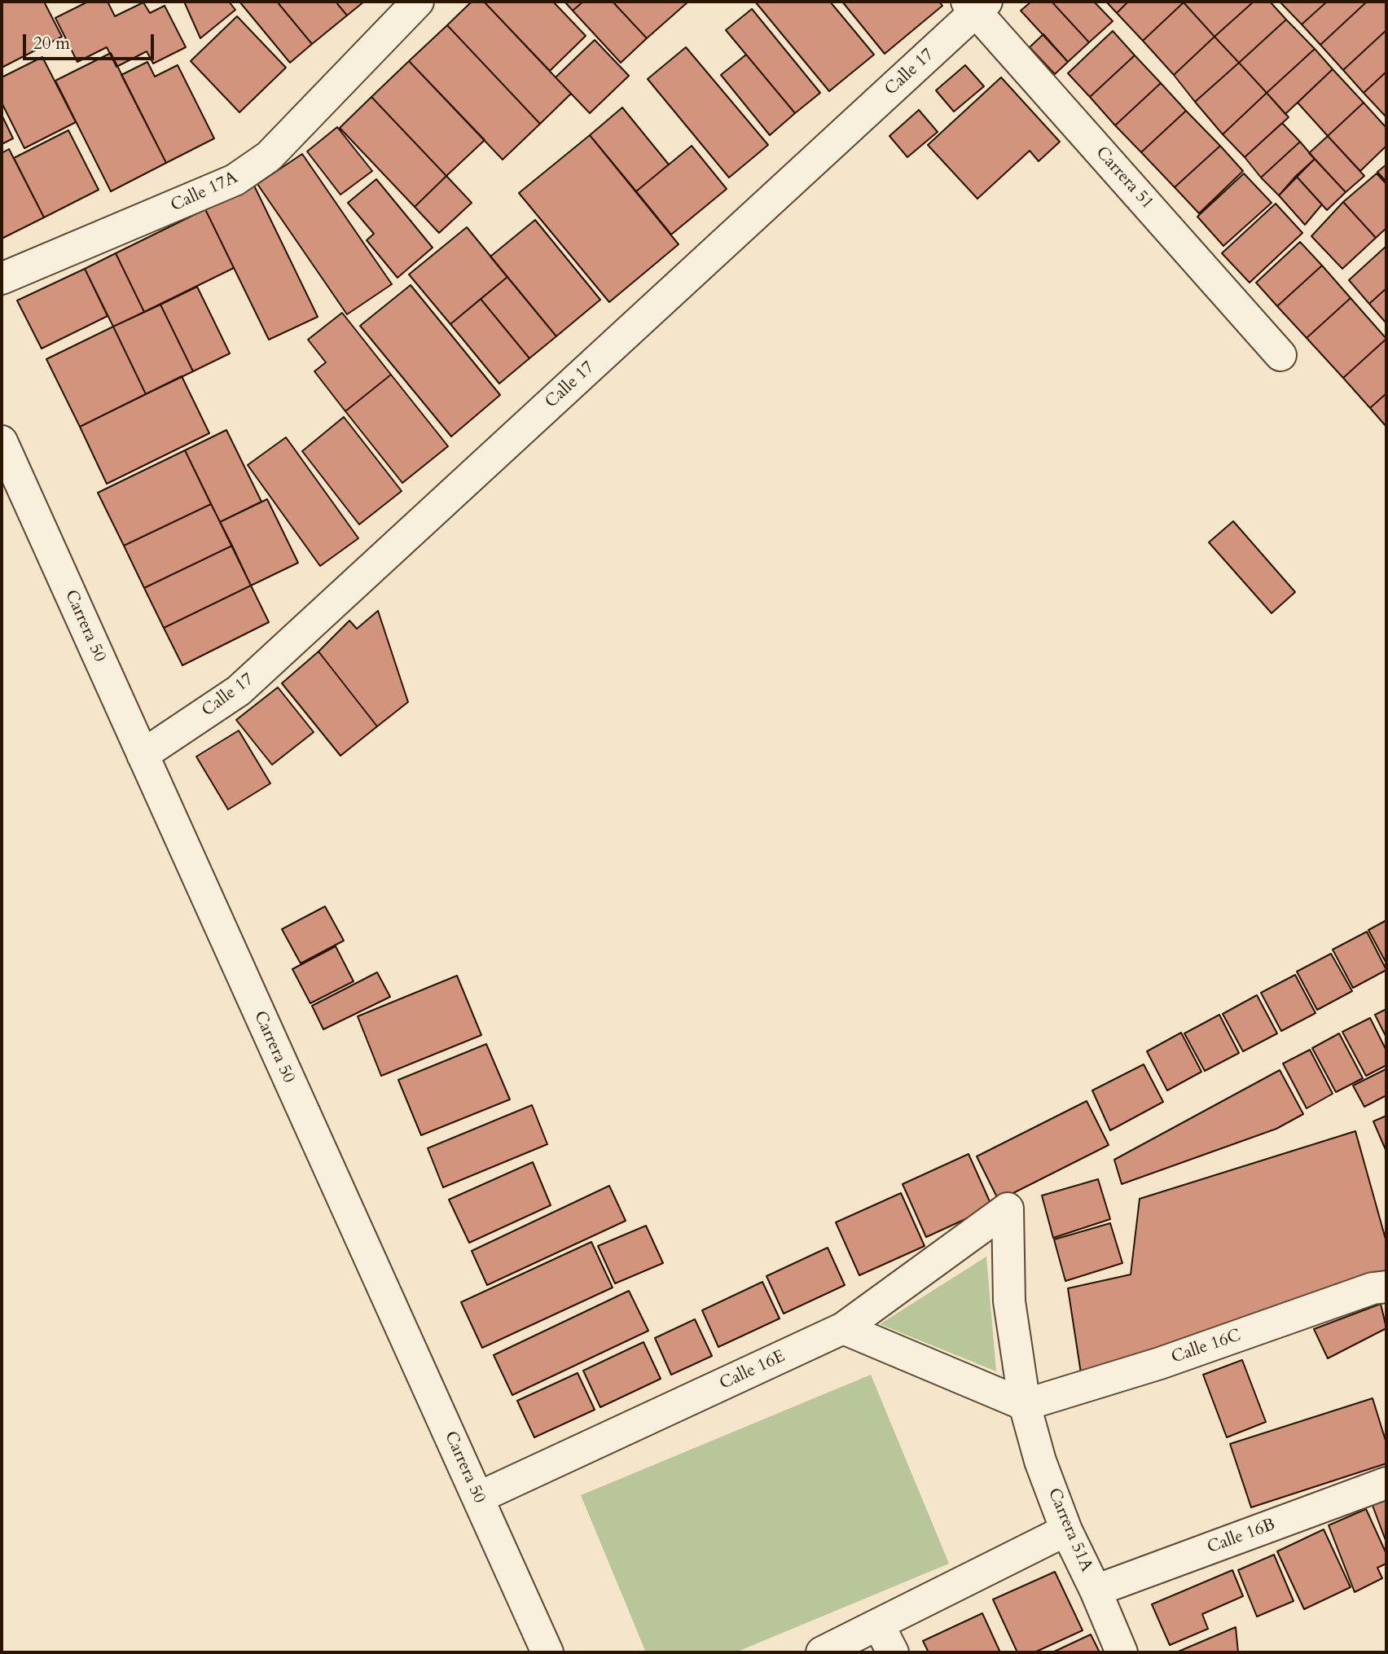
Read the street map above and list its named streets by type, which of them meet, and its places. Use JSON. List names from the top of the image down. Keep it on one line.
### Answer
{"streets":{"street":["Calle 17","Carrera 51","Calle 17A","Carrera 50","Calle 16C","Calle 16E","Carrera 51A","Calle 16B"]},"crossings":[["Calle 17","Carrera 51"],["Calle 17","Carrera 50"],["Carrera 50","Calle 16E"],["Calle 16C","Carrera 51A"],["Calle 16E","Carrera 51A"],["Carrera 51A","Calle 16B"]],"scale_bar":"20 m"}
